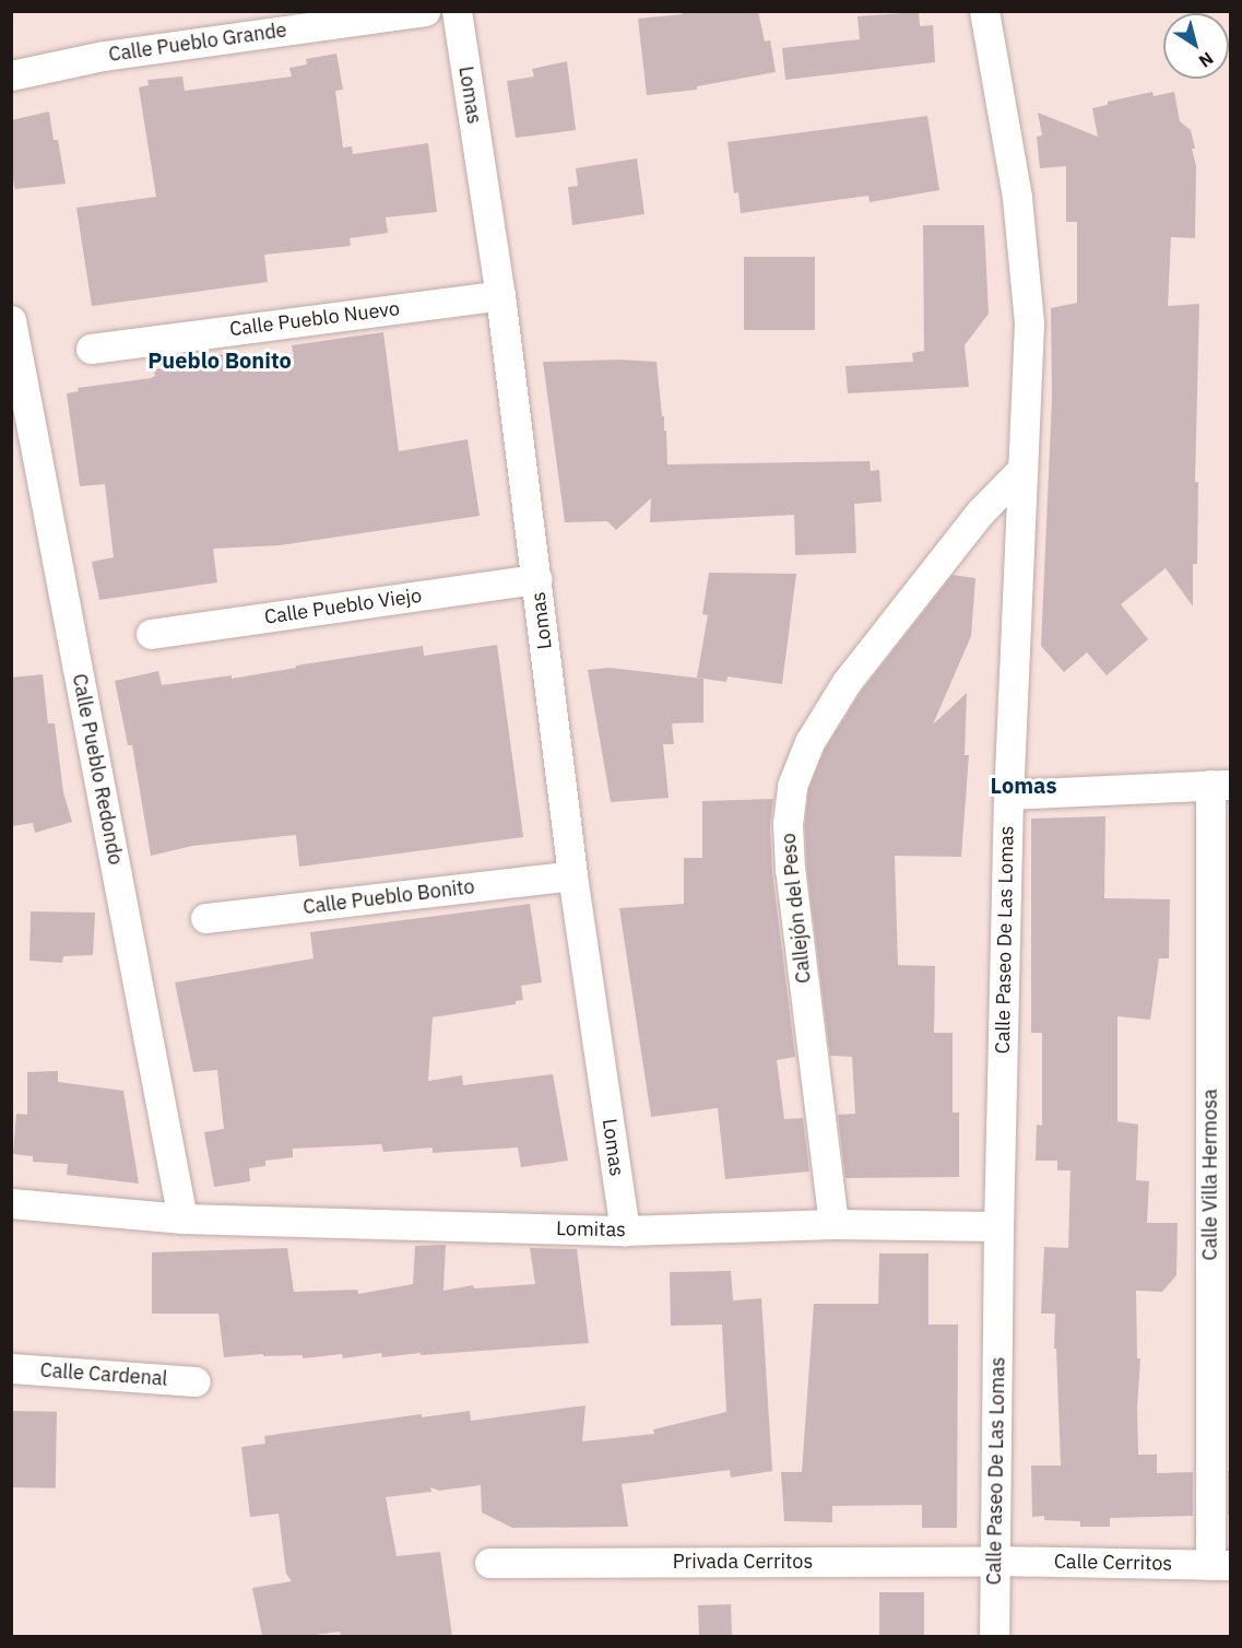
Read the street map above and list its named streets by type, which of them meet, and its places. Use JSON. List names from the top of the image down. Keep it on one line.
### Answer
{"streets":{"street":["Calle Pueblo Grande","Lomas","Calle Pueblo Nuevo","Calle Pueblo Viejo","Calle Pueblo Redondo","Calle Pueblo Bonito","Callejón del Peso","Calle Paseo De Las Lomas","Calle Villa Hermosa","Lomitas","Calle Cardenal","Privada Cerritos","Calle Cerritos"]},"crossings":[["Lomas","Calle Pueblo Nuevo"],["Lomas","Calle Pueblo Viejo"],["Lomas","Calle Pueblo Bonito"],["Lomas","Lomitas"],["Calle Pueblo Redondo","Lomitas"],["Callejón del Peso","Calle Paseo De Las Lomas"],["Callejón del Peso","Lomitas"],["Calle Paseo De Las Lomas","Lomitas"],["Calle Paseo De Las Lomas","Privada Cerritos"],["Calle Paseo De Las Lomas","Calle Cerritos"],["Calle Villa Hermosa","Calle Cerritos"],["Privada Cerritos","Calle Cerritos"]],"districts":["Pueblo Bonito","Lomas"],"north":"bottom right"}
